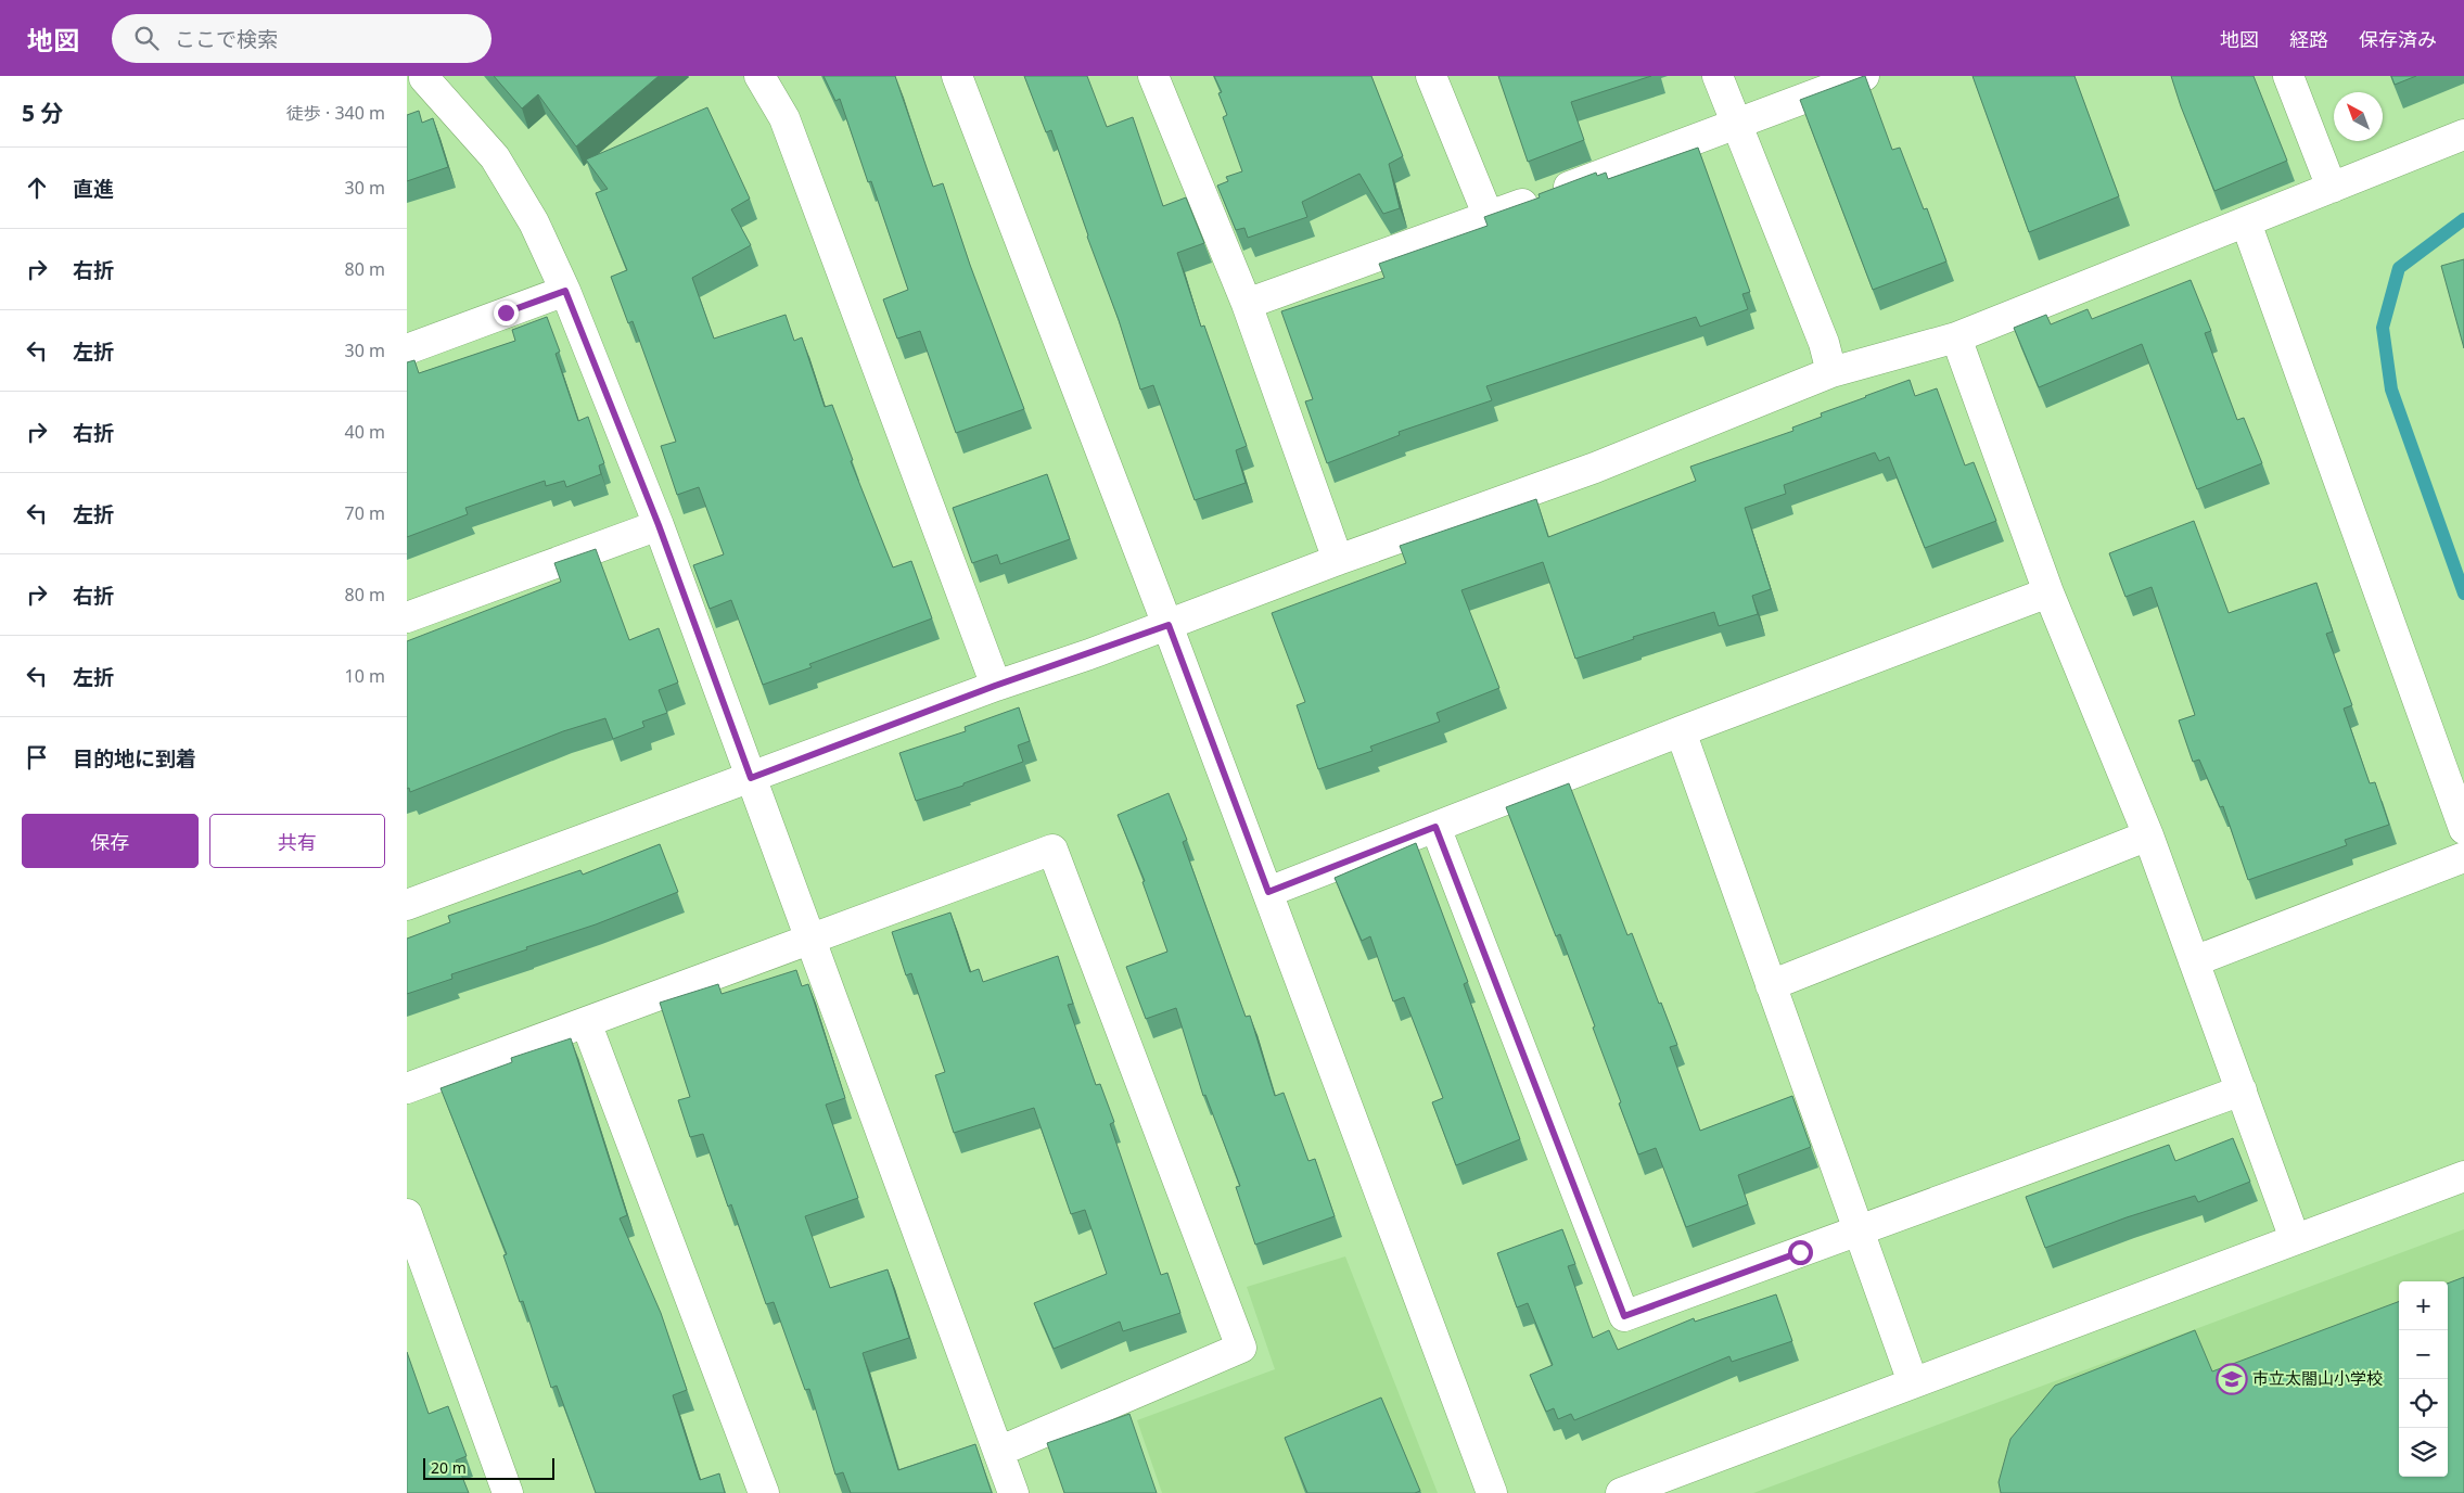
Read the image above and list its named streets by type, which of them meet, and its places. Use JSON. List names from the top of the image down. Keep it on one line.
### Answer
{"places":{"school or university":["市立太閤山小学校"]},"scale_bar":"20 m","north":"top left","page":{"header":"地図","search":"ここで検索","nav":["地図","経路","保存済み"],"heading":["5 分","徒歩 · 340 m"],"list":[["直進","30 m"],["右折","80 m"],["左折","30 m"],["右折","40 m"],["左折","70 m"],["右折","80 m"],["左折","10 m"],"目的地に到着"],"buttons":["保存","共有"],"map_buttons":["+","−"],"scale":"20 m"}}
